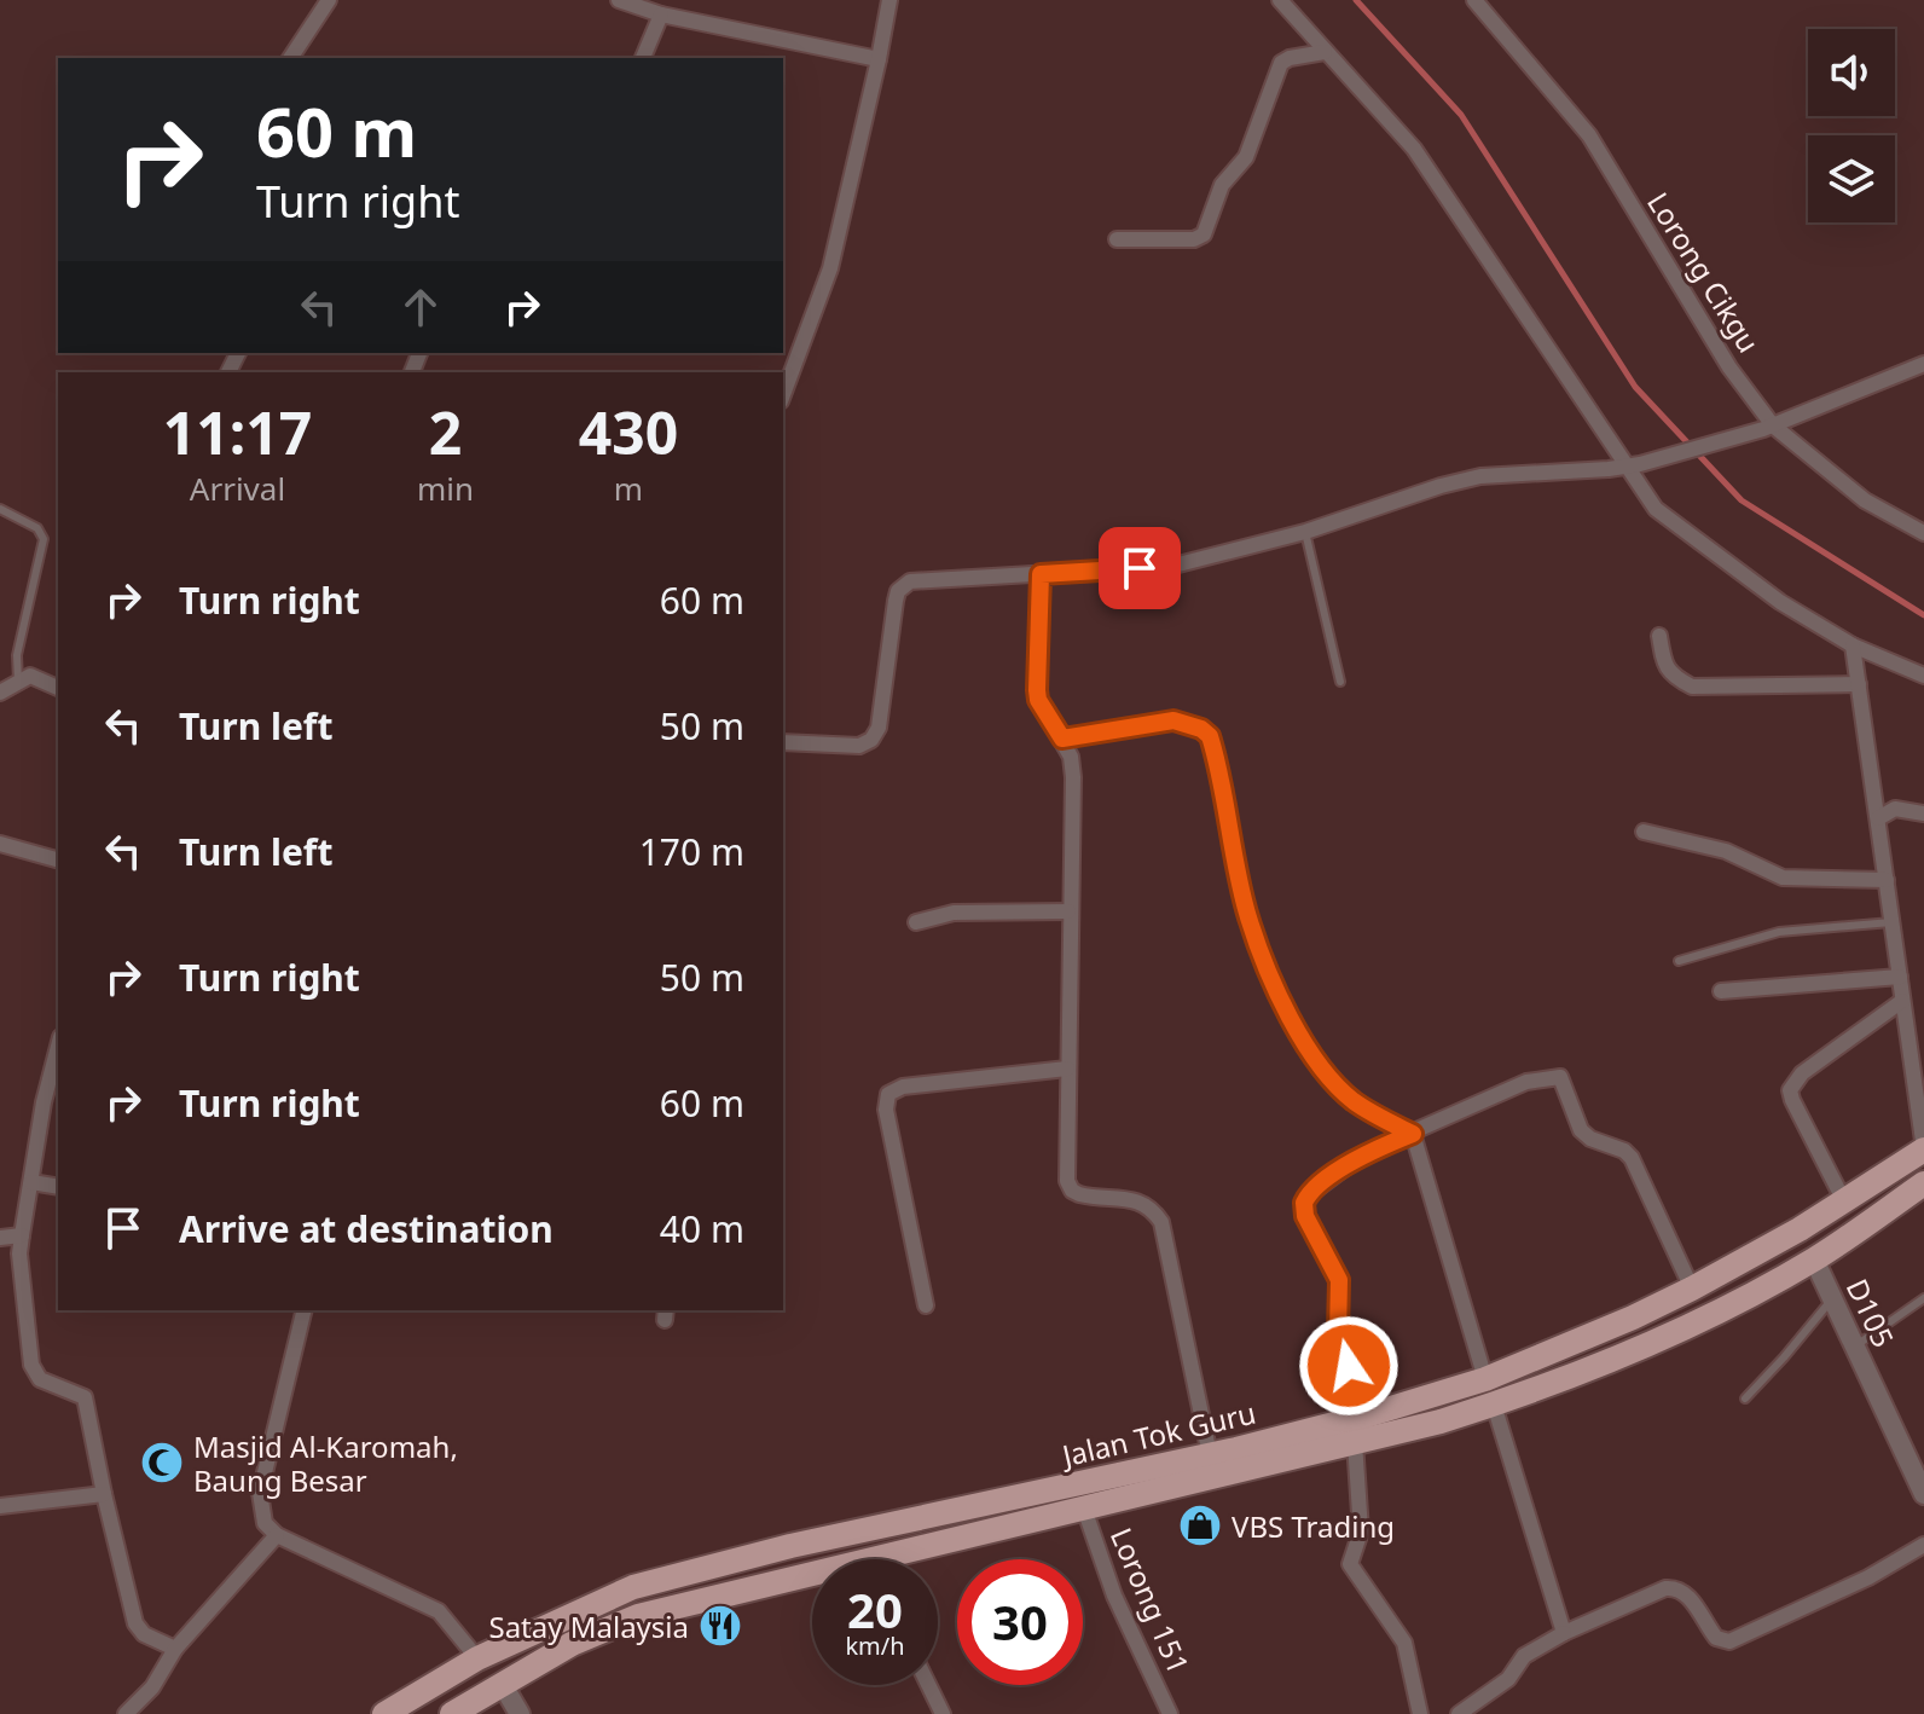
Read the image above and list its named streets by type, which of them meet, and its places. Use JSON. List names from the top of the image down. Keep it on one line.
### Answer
{"streets":{"main road":["Jalan Tok Guru"],"street":["Lorong Cikgu","D105","Lorong 151"]},"crossings":[["D105","Jalan Tok Guru"],["Jalan Tok Guru","Lorong 151"]],"places":{"mosque":["Masjid Al-Karomah, Baung Besar"],"shop":["VBS Trading"],"restaurant":["Satay Malaysia"]},"page":{"turn":["60 m","Turn right"],"eta":["11:17","Arrival","2","min","430","m"],"list":[{"name":"Turn right","value":"60 m"},{"name":"Turn left","value":"50 m"},{"name":"Turn left","value":"170 m"},{"name":"Turn right","value":"50 m"},{"name":"Turn right","value":"60 m"},{"name":"Arrive at destination","value":"40 m"}],"speed":"20 km/h","limit":"30"}}
